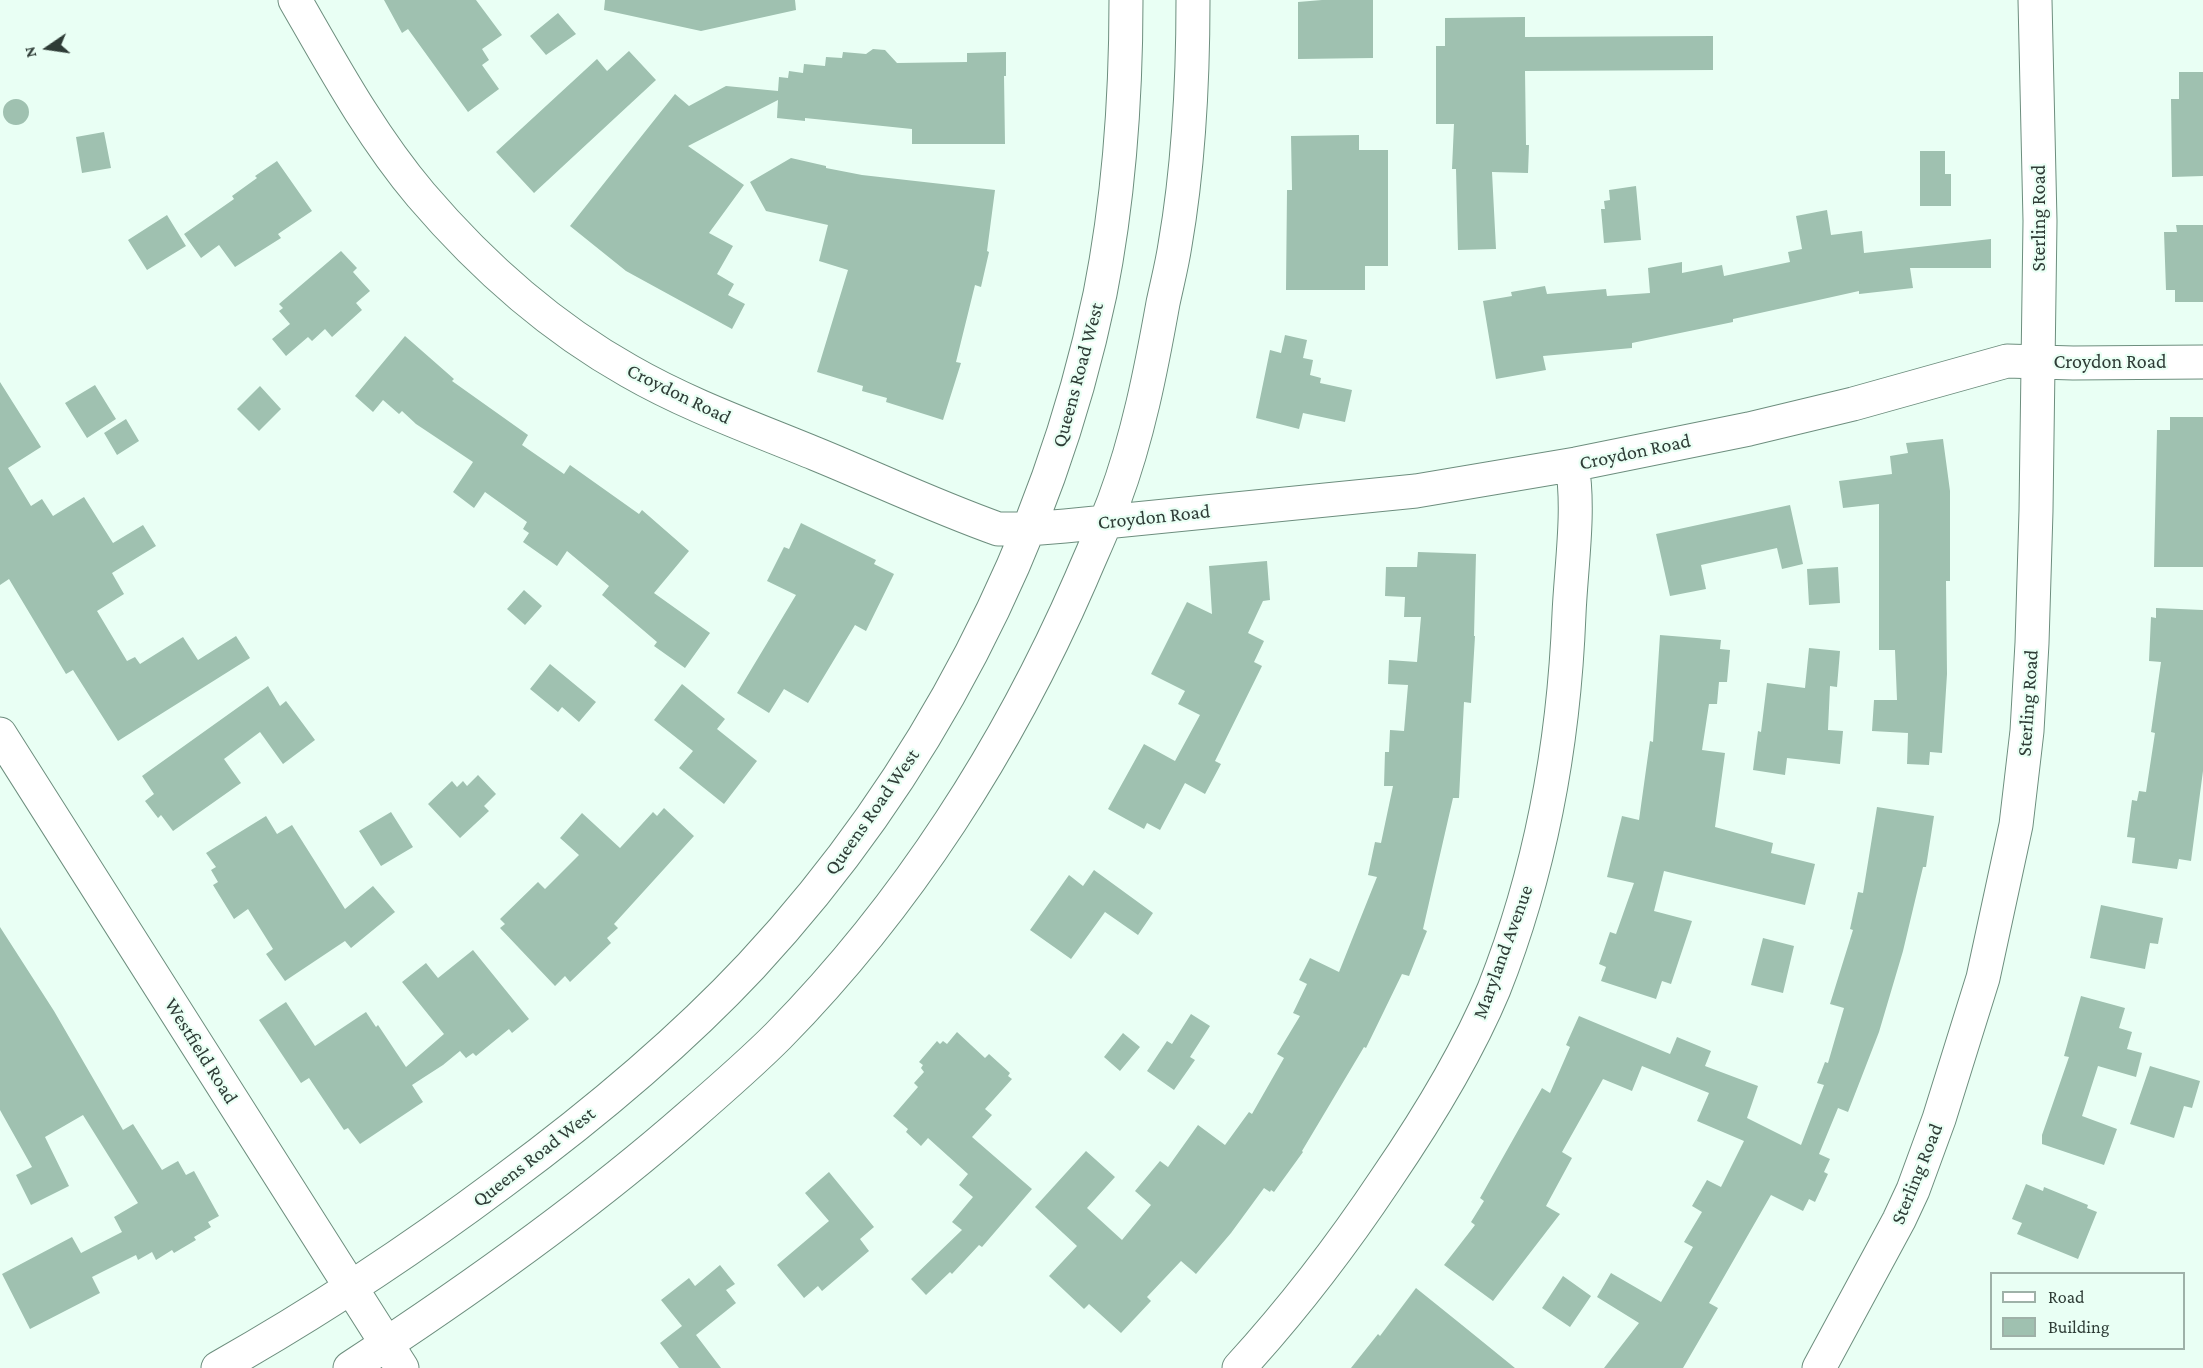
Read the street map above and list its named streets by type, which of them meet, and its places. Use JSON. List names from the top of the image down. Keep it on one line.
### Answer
{"streets":{"street":["Sterling Road","Croydon Road","Queens Road West","Maryland Avenue","Westfield Road"]},"crossings":[["Sterling Road","Croydon Road"],["Croydon Road","Queens Road West"],["Croydon Road","Maryland Avenue"],["Queens Road West","Westfield Road"]],"legend":["Road","Building"],"north":"left"}
